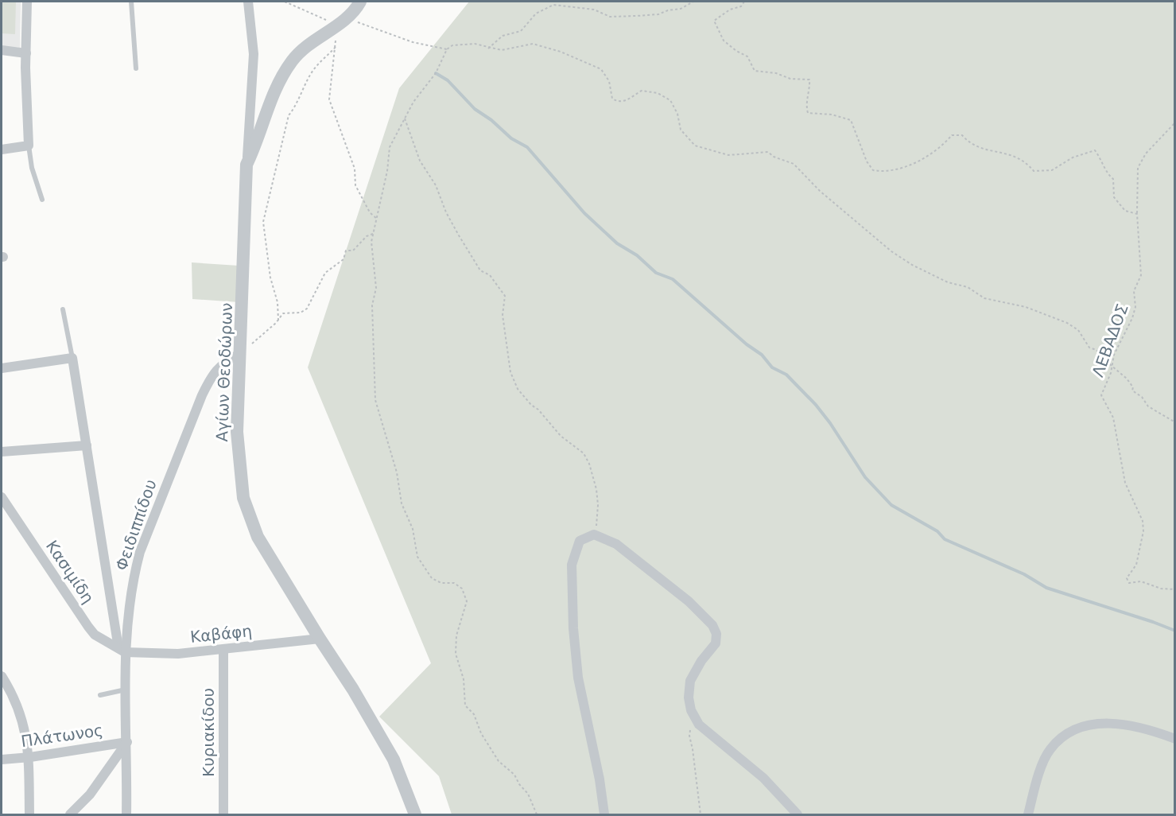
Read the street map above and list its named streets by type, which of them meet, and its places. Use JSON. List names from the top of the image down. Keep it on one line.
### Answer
{"streets":{"street":["Αγίων Θεοδώρων","Φειδιππίδου","Κασιμίδη","Καβάφη","Κυριακίδου","Πλάτωνος"],"path":["ΛΕΒΑΔΟΣ"]},"crossings":[["Αγίων Θεοδώρων","Φειδιππίδου"],["Αγίων Θεοδώρων","Καβάφη"],["Φειδιππίδου","Κασιμίδη"],["Φειδιππίδου","Καβάφη"],["Φειδιππίδου","Πλάτωνος"],["Κασιμίδη","Καβάφη"],["Καβάφη","Κυριακίδου"]]}
